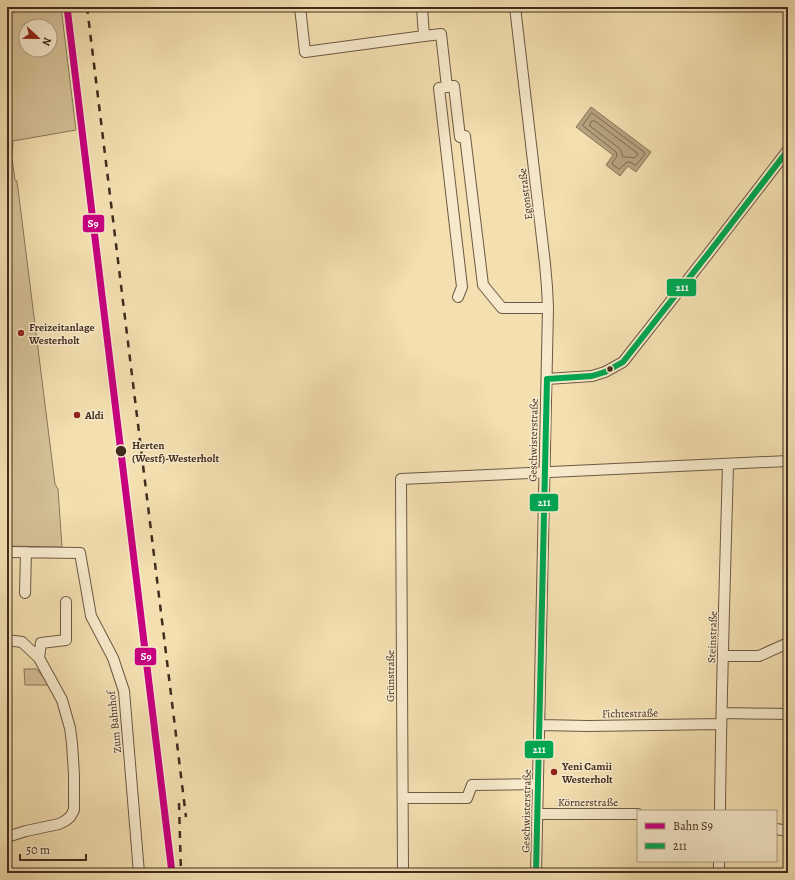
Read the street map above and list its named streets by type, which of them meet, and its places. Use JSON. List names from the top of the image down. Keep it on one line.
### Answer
{"streets":{"street":["Egonstraße","Geschwisterstraße","Steinstraße","Grünstraße","Fichtestraße","Zum Bahnhof","Körnerstraße"]},"crossings":[["Egonstraße","Geschwisterstraße"],["Geschwisterstraße","Grünstraße"],["Geschwisterstraße","Fichtestraße"],["Geschwisterstraße","Körnerstraße"],["Steinstraße","Fichtestraße"]],"places":["Freizeitanlage Westerholt","Aldi","Herten (Westf)-Westerholt","Yeni Camii Westerholt"],"lines":["rail line S9","transit line 211"],"legend":["Bahn S9","211"],"scale_bar":"50 m","north":"right"}
